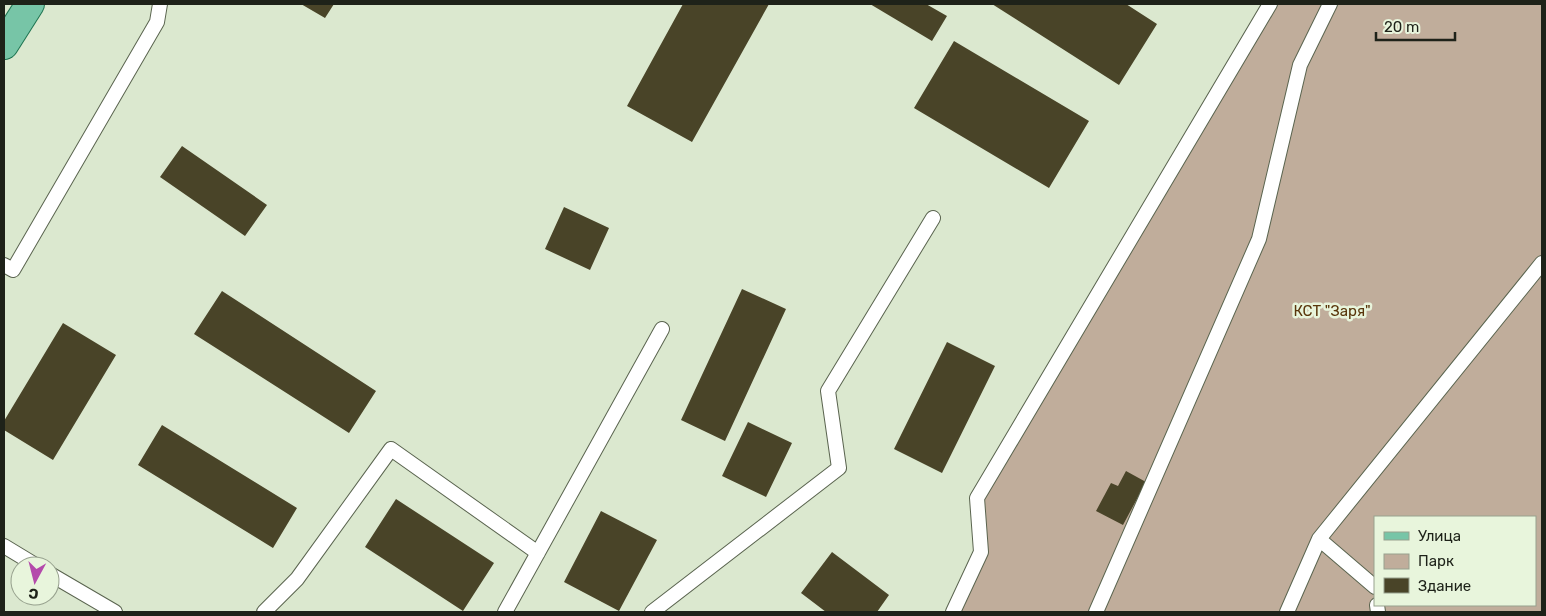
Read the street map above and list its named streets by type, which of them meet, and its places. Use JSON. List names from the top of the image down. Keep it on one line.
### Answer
{"parks":["КСТ \"Заря\""],"legend":["Улица","Парк","Здание"],"scale_bar":"20 m","north":"bottom"}
